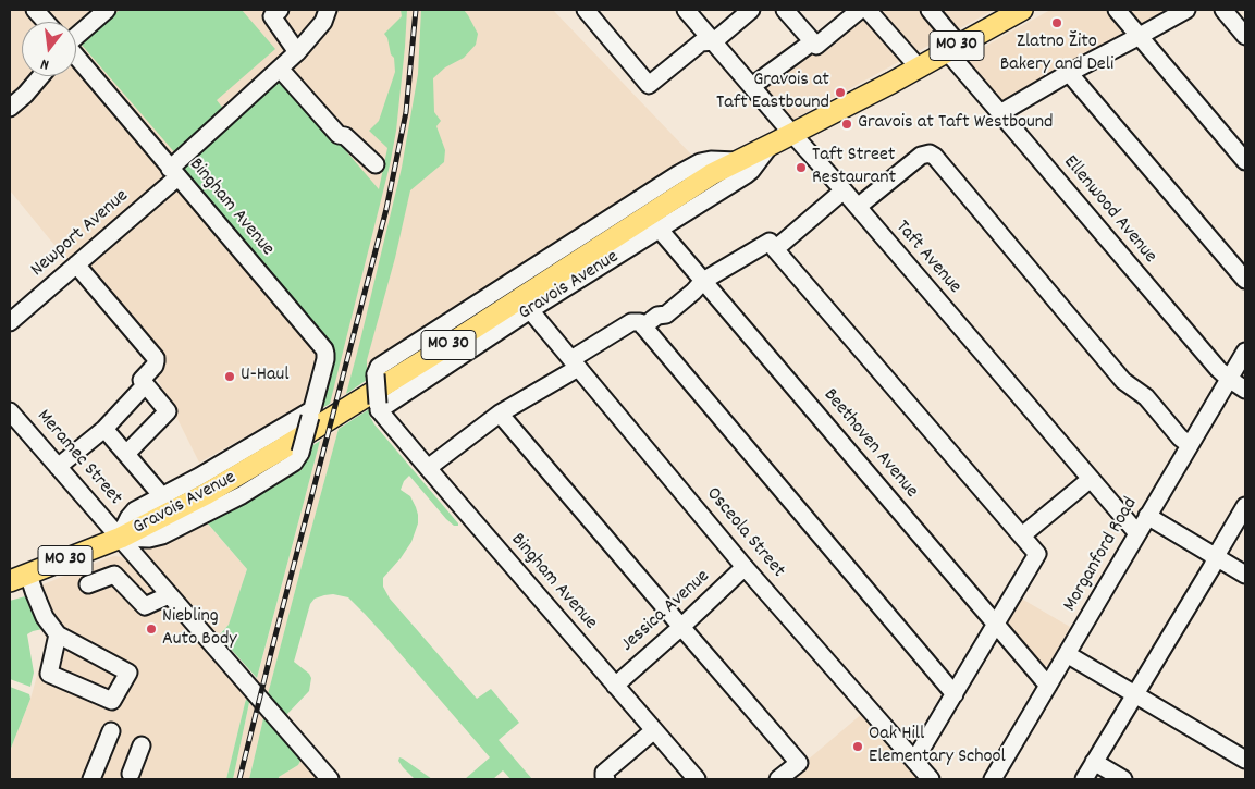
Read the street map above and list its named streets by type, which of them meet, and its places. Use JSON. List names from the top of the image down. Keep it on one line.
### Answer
{"streets":{"main road":["MO 30","Gravois Avenue"],"street":["Bingham Avenue","Ellenwood Avenue","Newport Avenue","Taft Avenue","Beethoven Avenue","Meramec Street","Osceola Street","Morganford Road","Jessica Avenue"]},"crossings":[["Bingham Avenue","Newport Avenue"],["Bingham Avenue","Gravois Avenue"],["Bingham Avenue","Jessica Avenue"],["Ellenwood Avenue","Gravois Avenue"],["Ellenwood Avenue","Morganford Road"],["Taft Avenue","Gravois Avenue"],["Taft Avenue","Morganford Road"],["Gravois Avenue","Beethoven Avenue"],["Gravois Avenue","Meramec Street"],["Gravois Avenue","Osceola Street"],["Beethoven Avenue","Morganford Road"],["Osceola Street","Jessica Avenue"]],"places":["Zlatno Žito Bakery and Deli","Gravois at Taft Eastbound","Gravois at Taft Westbound","Taft Street Restaurant","U-Haul","Niebling Auto Body","Oak Hill Elementary School"],"north":"bottom"}
